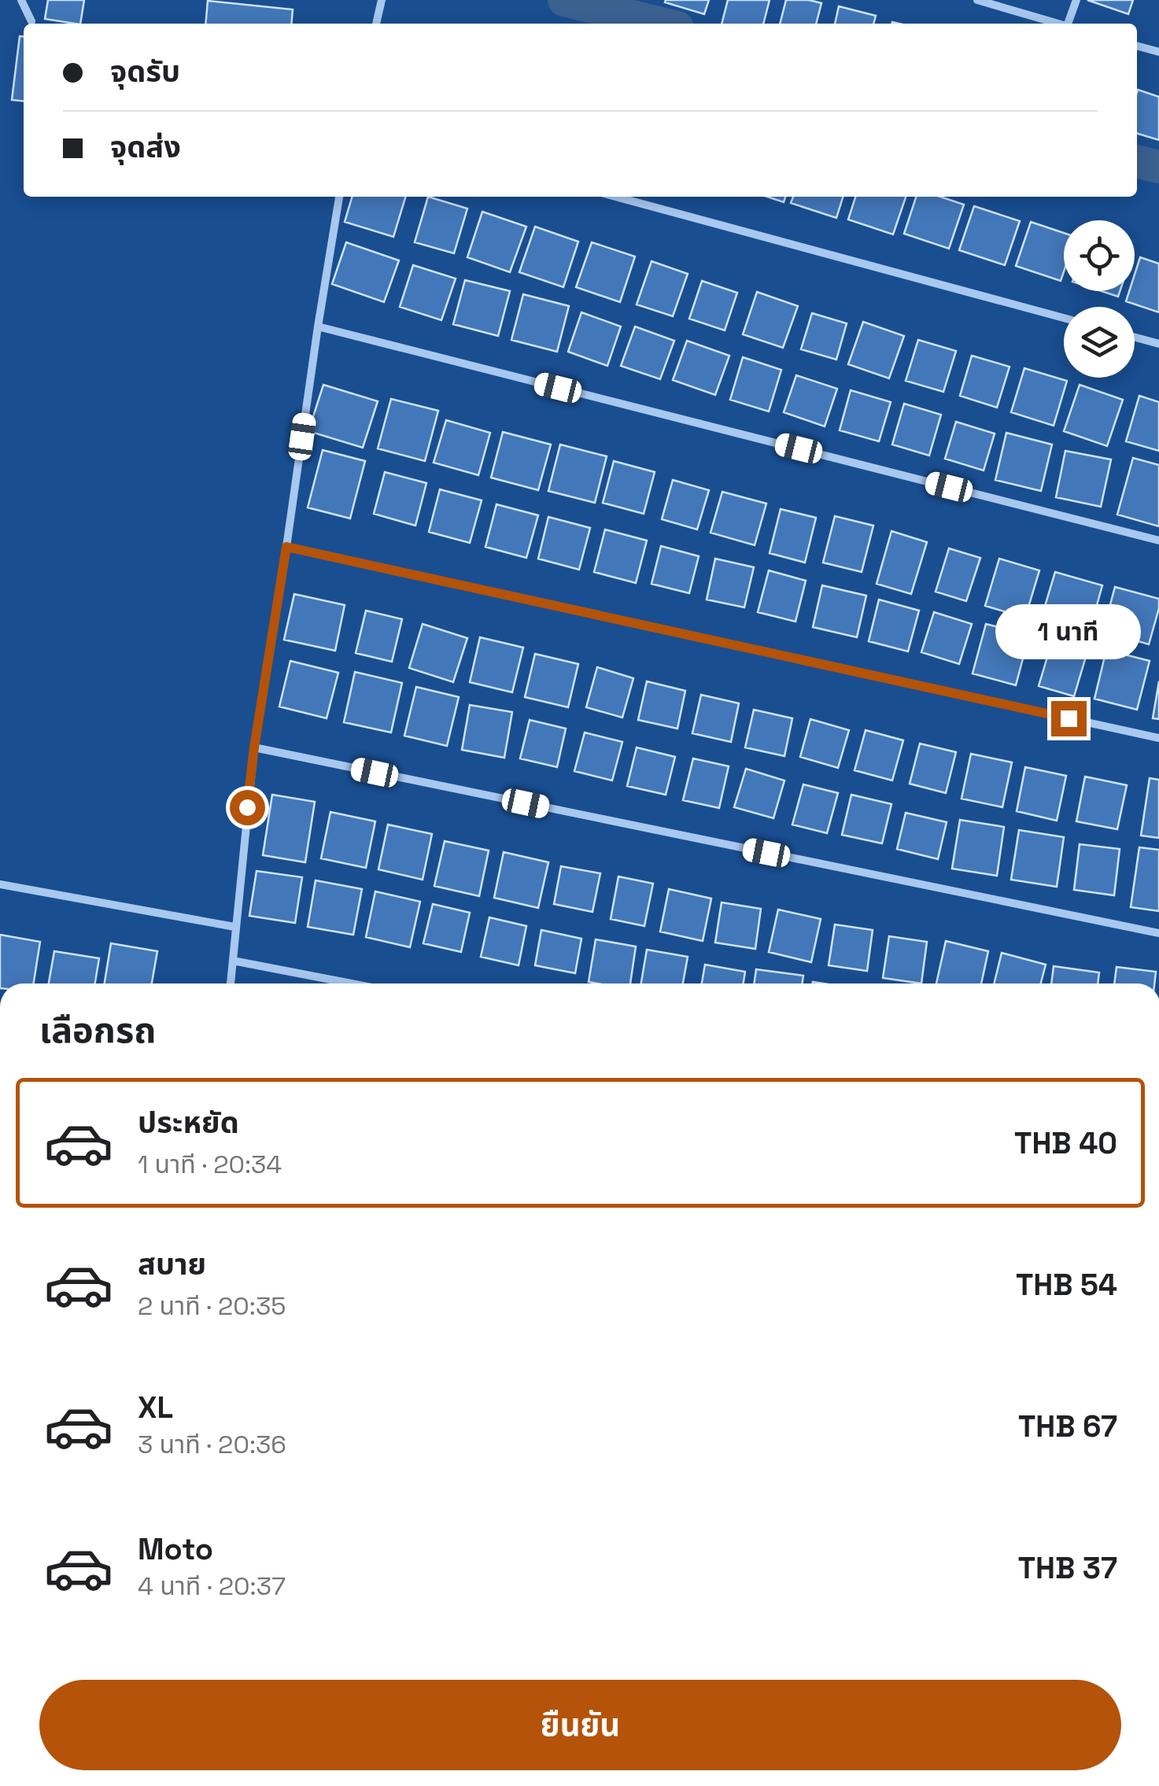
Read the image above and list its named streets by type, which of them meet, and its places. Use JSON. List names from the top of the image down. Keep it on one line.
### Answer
{"page":{"banner":["จุดรับ","จุดส่ง"],"bubble":"1 นาที","heading":"เลือกรถ","list":[{"name":"ประหยัด","note":"1 นาที · 20:34","value":"THB 40"},{"name":"สบาย","note":"2 นาที · 20:35","value":"THB 54"},{"name":"XL","note":"3 นาที · 20:36","value":"THB 67"},{"name":"Moto","note":"4 นาที · 20:37","value":"THB 37"}],"buttons":"ยืนยัน"}}
